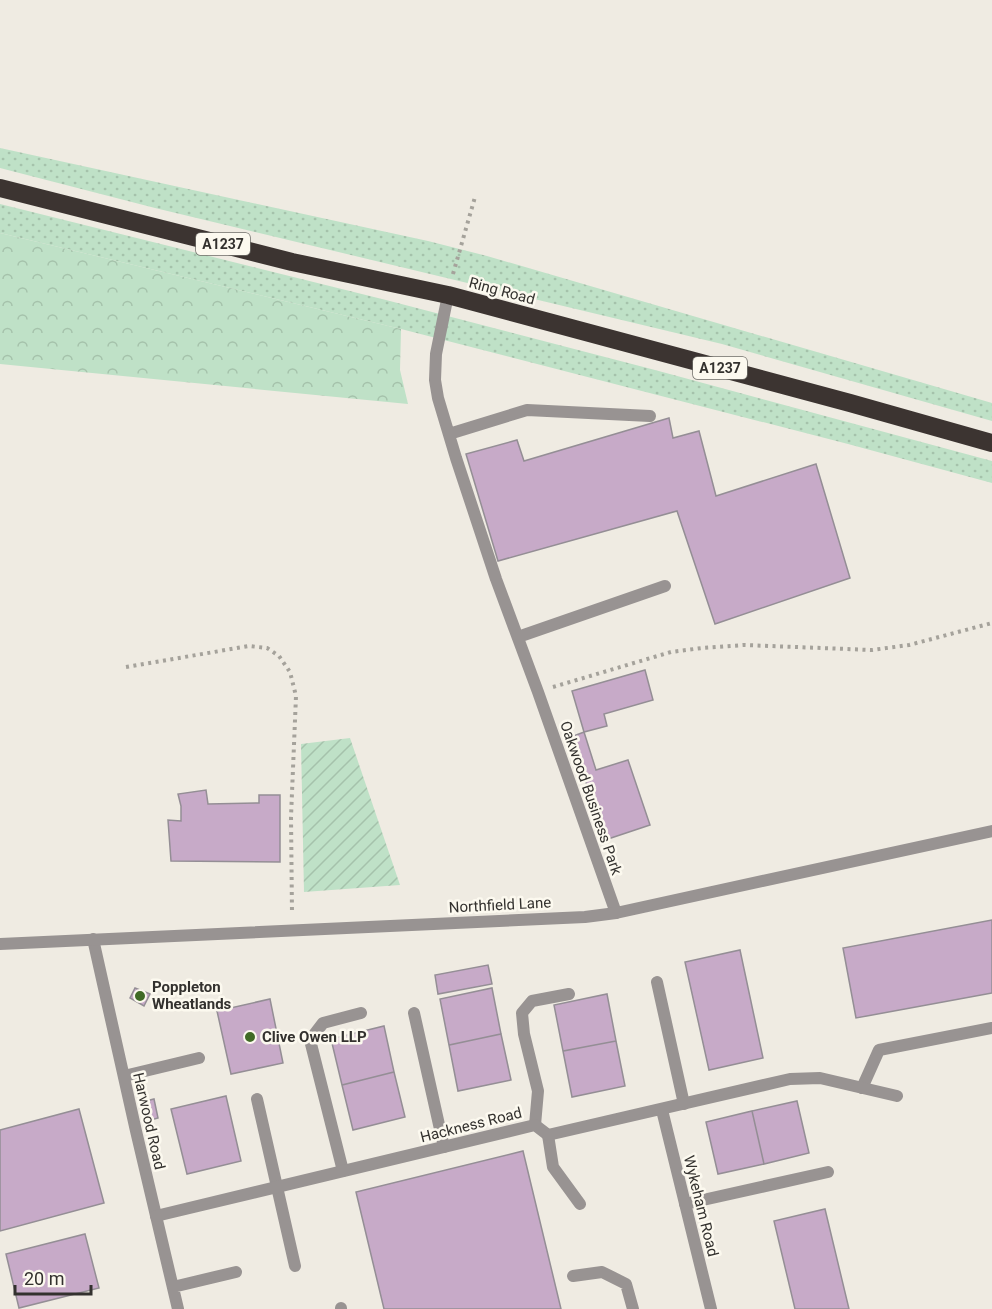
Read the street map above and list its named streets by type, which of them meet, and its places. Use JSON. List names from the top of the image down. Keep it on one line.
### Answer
{"streets":{"highway":["A1237","Ring Road"],"street":["Oakwood Business Park","Northfield Lane","Harwood Road","Hackness Road","Wykeham Road"]},"crossings":[["Ring Road","Oakwood Business Park"],["Oakwood Business Park","Northfield Lane"],["Northfield Lane","Harwood Road"],["Harwood Road","Hackness Road"]],"places":["Poppleton Wheatlands","Clive Owen LLP"],"scale_bar":"20 m"}
